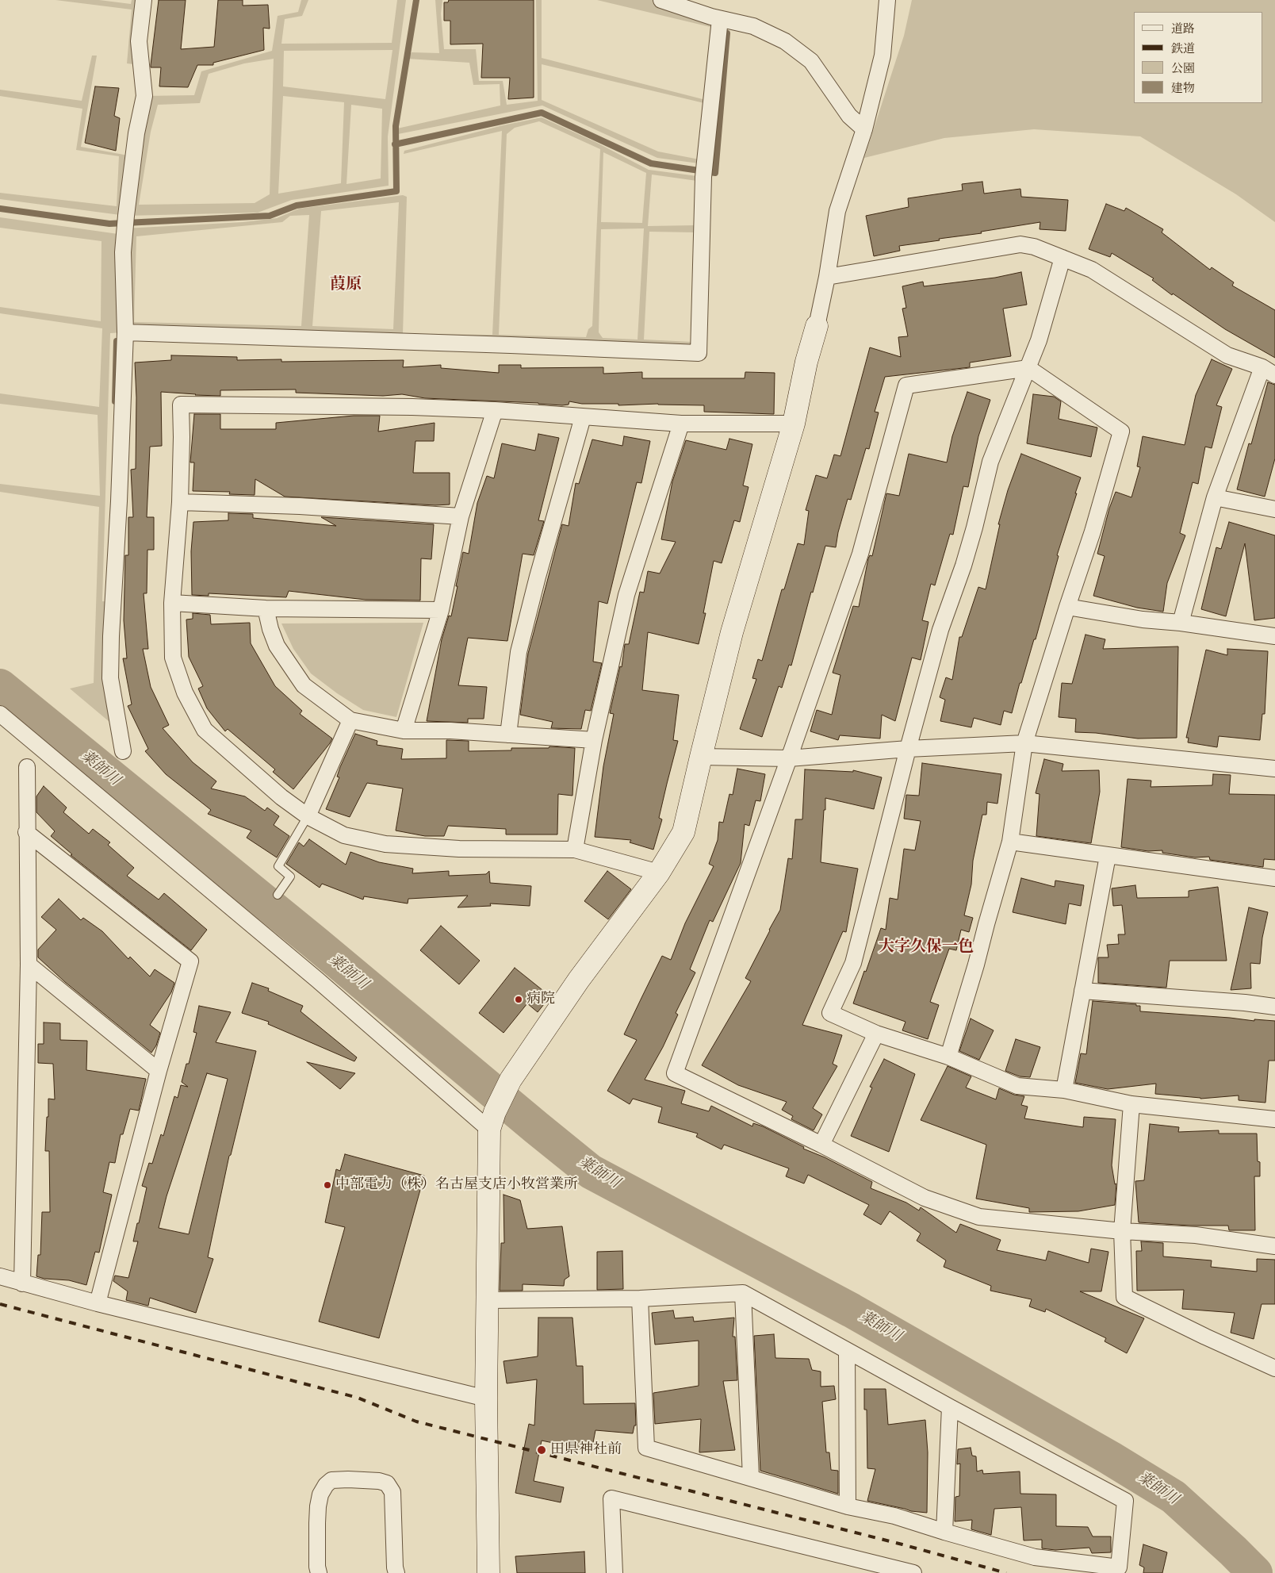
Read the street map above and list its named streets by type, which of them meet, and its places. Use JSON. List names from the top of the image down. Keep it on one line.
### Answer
{"districts":["葭原","大字久保一色"],"water":["薬師川"],"places":["病院","中部電力（株）名古屋支店小牧営業所","田県神社前"],"legend":["道路","鉄道","公園","建物"]}
